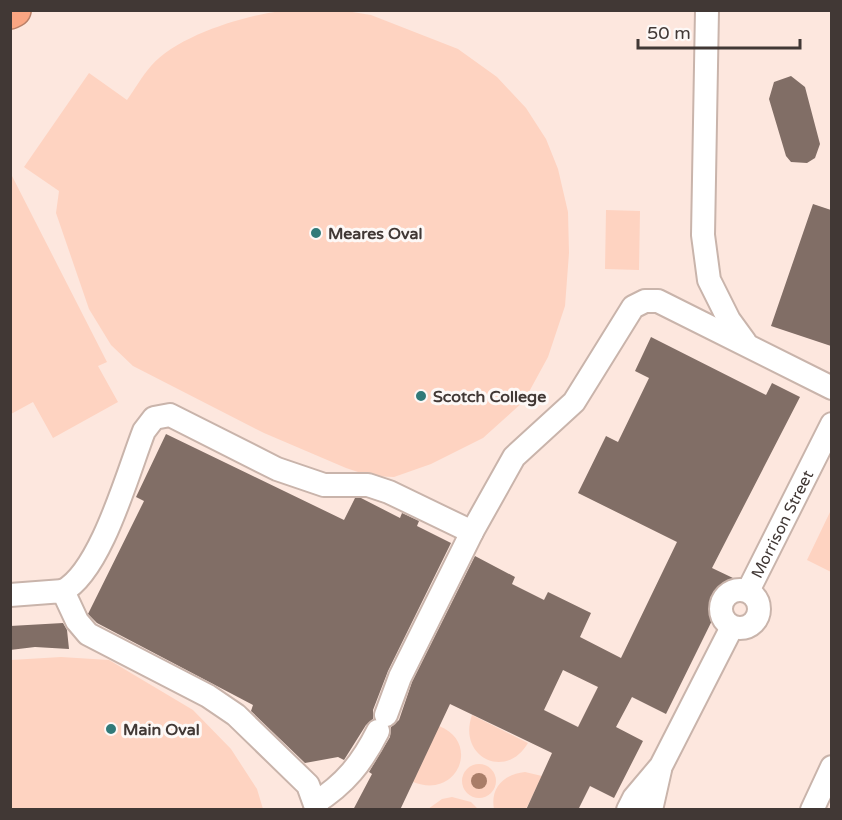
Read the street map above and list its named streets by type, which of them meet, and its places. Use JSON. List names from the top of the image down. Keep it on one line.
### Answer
{"streets":{"street":["Morrison Street"]},"places":["Meares Oval","Scotch College","Main Oval"],"scale_bar":"50 m"}
